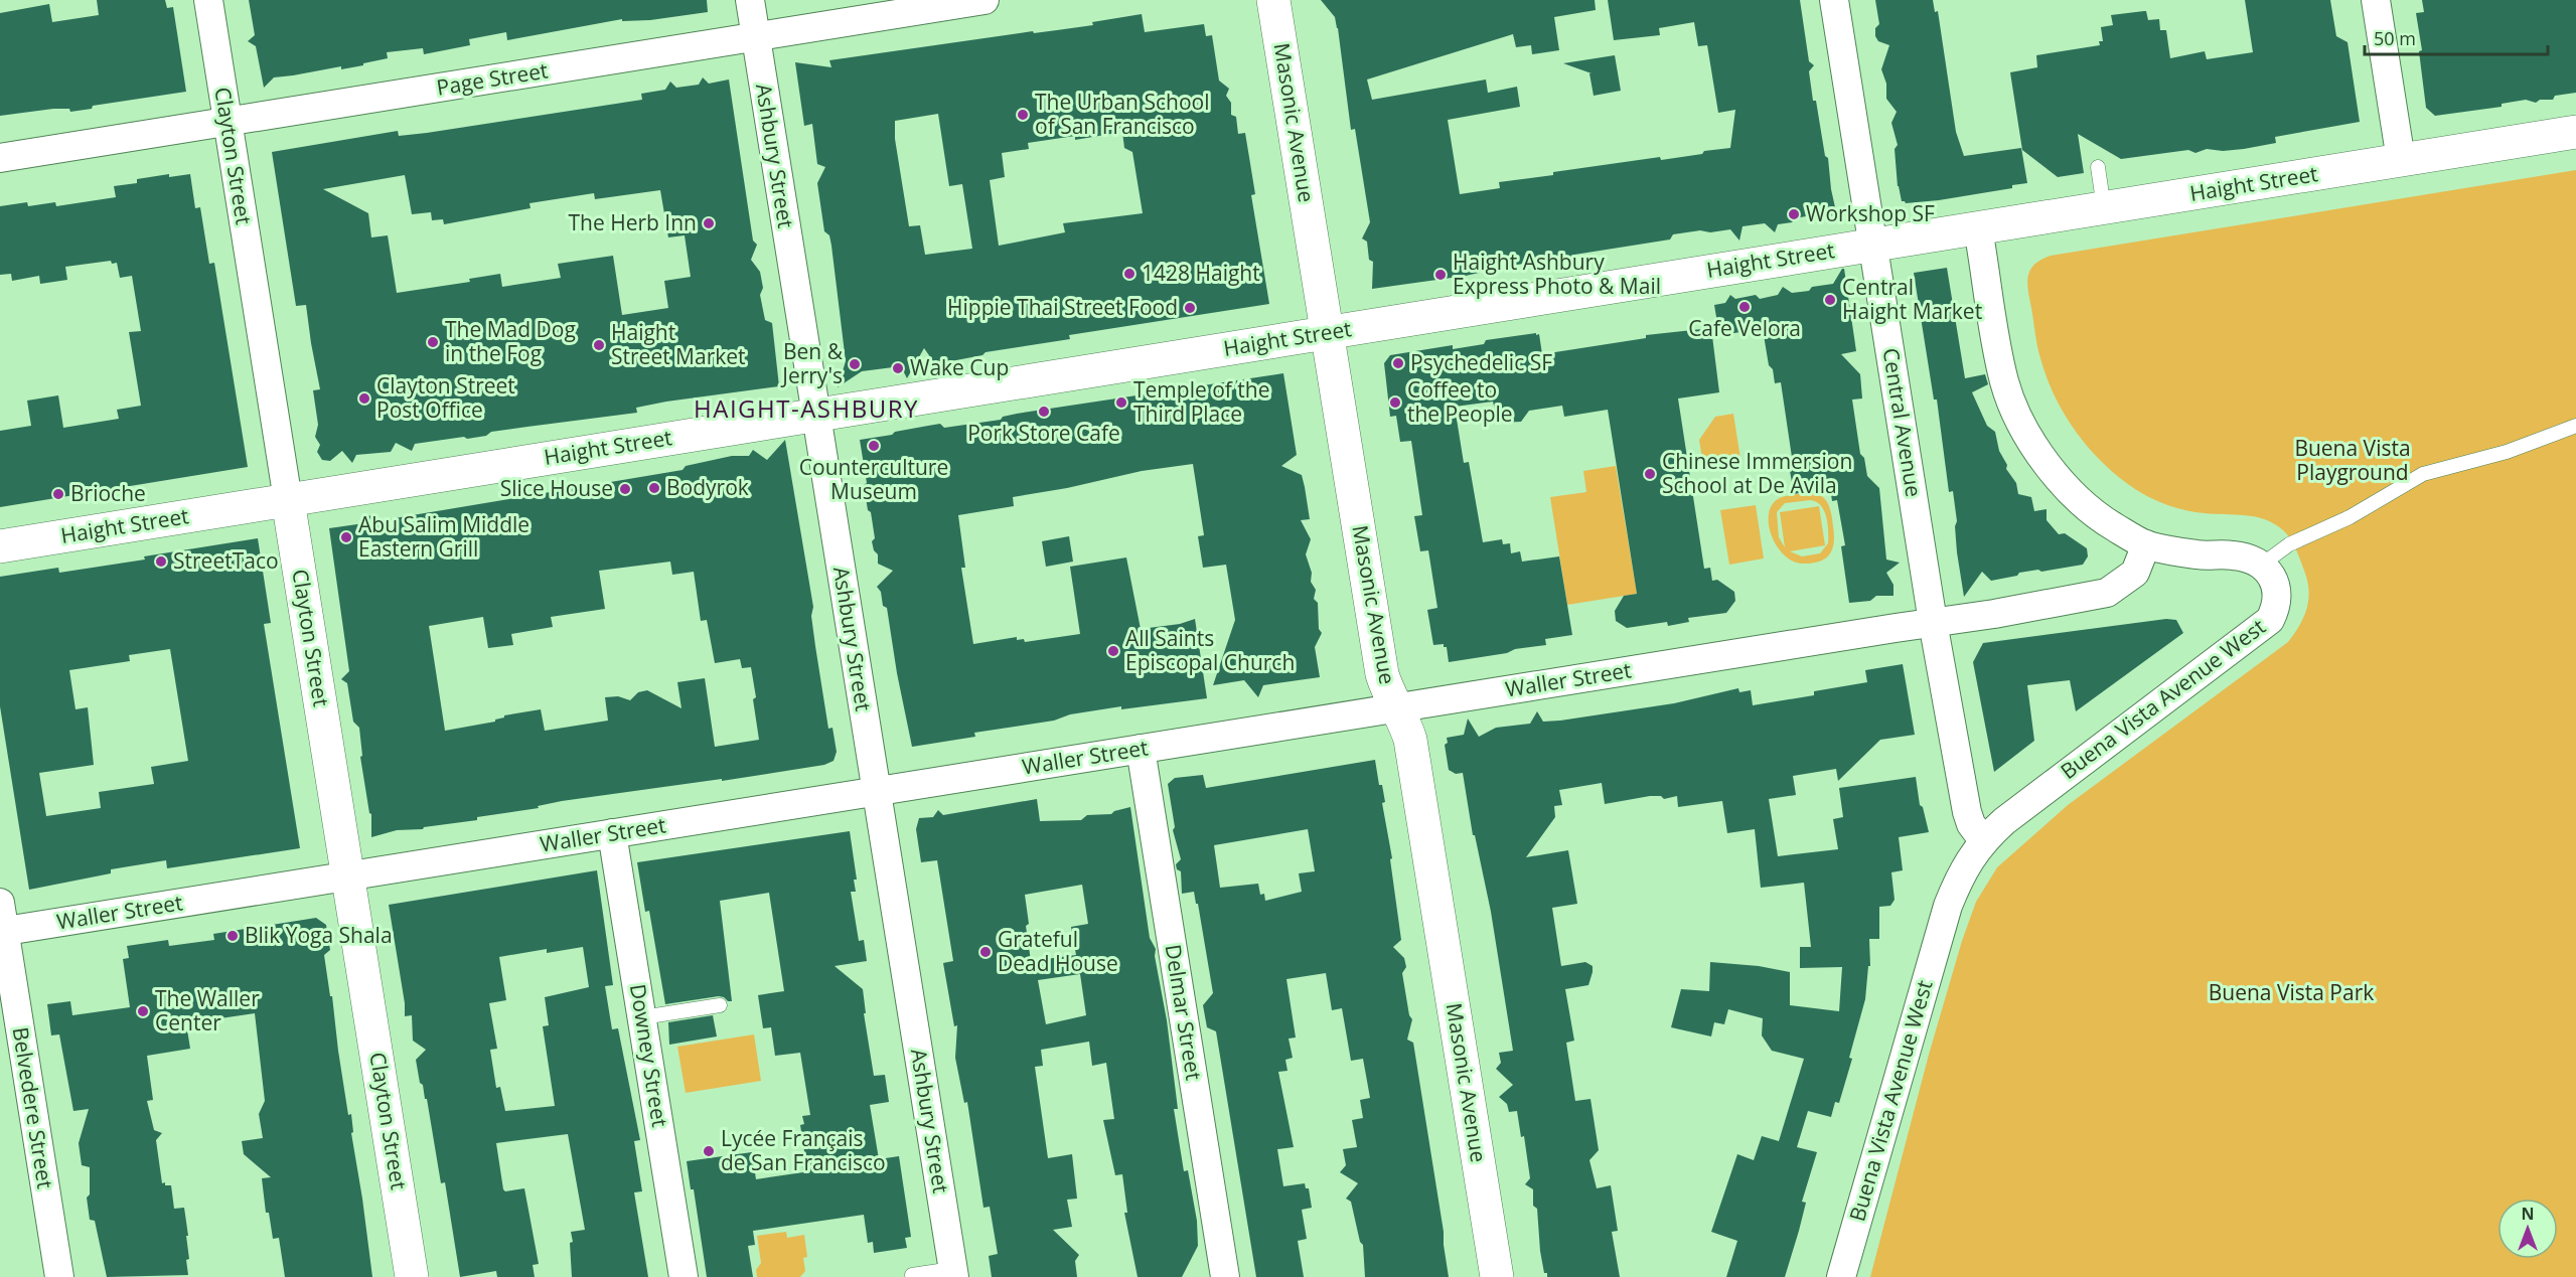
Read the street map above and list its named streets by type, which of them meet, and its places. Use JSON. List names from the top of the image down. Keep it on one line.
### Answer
{"streets":{"street":["Page Street","Masonic Avenue","Clayton Street","Ashbury Street","Haight Street","Central Avenue","Waller Street","Buena Vista Avenue West","Delmar Street","Downey Street","Belvedere Street"]},"crossings":[["Page Street","Clayton Street"],["Page Street","Ashbury Street"],["Masonic Avenue","Haight Street"],["Masonic Avenue","Waller Street"],["Clayton Street","Haight Street"],["Clayton Street","Waller Street"],["Ashbury Street","Haight Street"],["Ashbury Street","Waller Street"],["Haight Street","Central Avenue"],["Central Avenue","Waller Street"],["Central Avenue","Buena Vista Avenue West"],["Waller Street","Delmar Street"],["Waller Street","Downey Street"],["Waller Street","Belvedere Street"]],"districts":["HAIGHT-ASHBURY"],"parks":["Buena Vista Playground","Buena Vista Park"],"places":["The Urban School of San Francisco","Workshop SF","The Herb Inn","1428 Haight","Haight Ashbury Express Photo & Mail","Central Haight Market","Cafe Velora","Hippie Thai Street Food","The Mad Dog in the Fog","Haight Street Market","Psychedelic SF","Ben & Jerry's","Wake Cup","Clayton Street Post Office","Temple of the Third Place","Coffee to the People","Pork Store Cafe","Counterculture Museum","Chinese Immersion School at De Avila","Bodyrok","Slice House","Brioche","Abu Salim Middle Eastern Grill","StreetTaco","All Saints Episcopal Church","Blik Yoga Shala","Grateful Dead House","The Waller Center","Lycée Français de San Francisco"],"scale_bar":"50 m","north":"top"}
